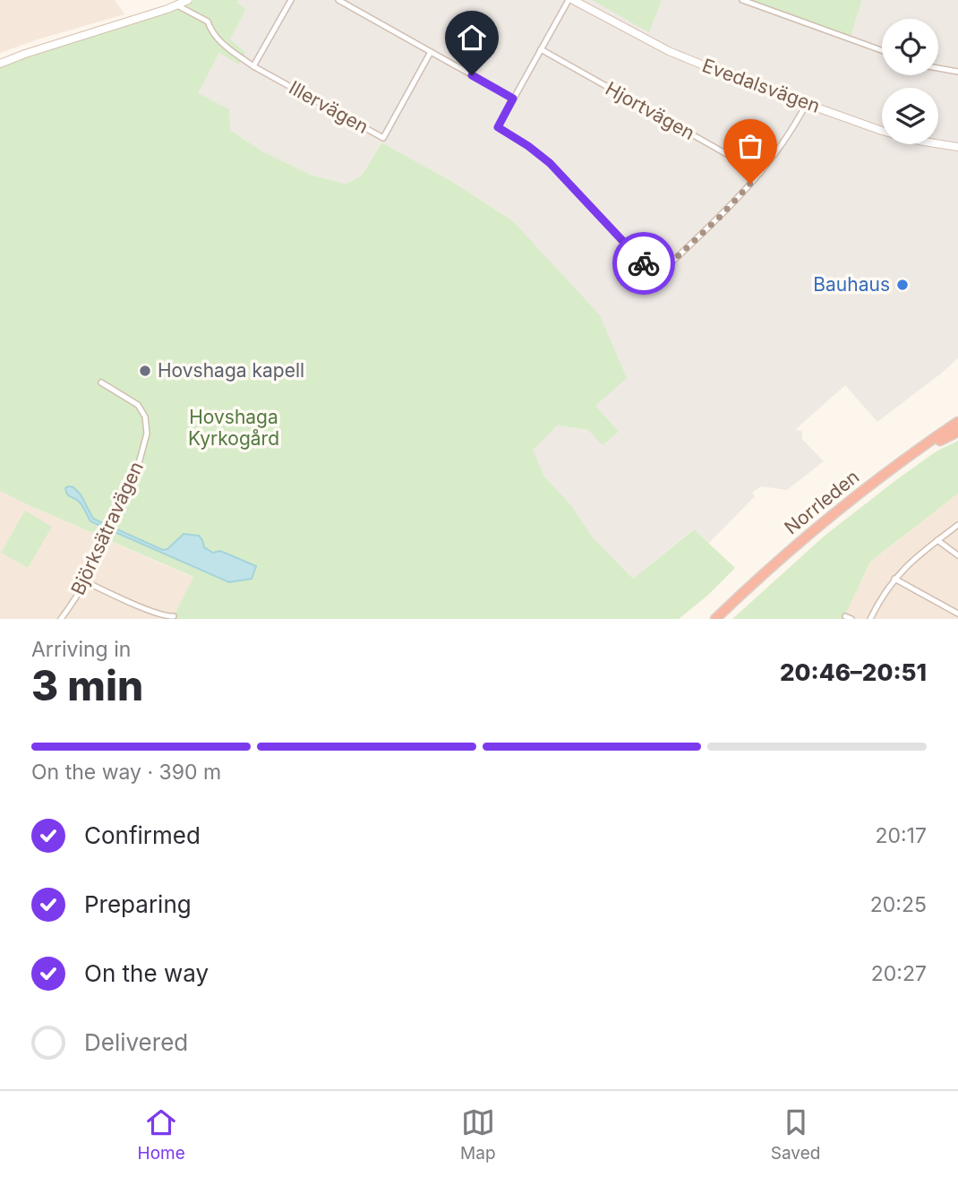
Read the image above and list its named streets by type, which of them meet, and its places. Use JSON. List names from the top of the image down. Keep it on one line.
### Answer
{"streets":{"highway":["Norrleden"],"street":["Evedalsvägen","Illervägen","Hjortvägen","Björksätravägen"]},"parks":["Hovshaga Kyrkogård"],"places":["Bauhaus","Hovshaga kapell"],"page":{"heading":["3 min","Arriving in","20:46–20:51"],"bar":"On the way · 390 m","list":[["Confirmed","20:17"],["Preparing","20:25"],["On the way","20:27"],"Delivered"],"tabs":["Home","Map","Saved"]}}
